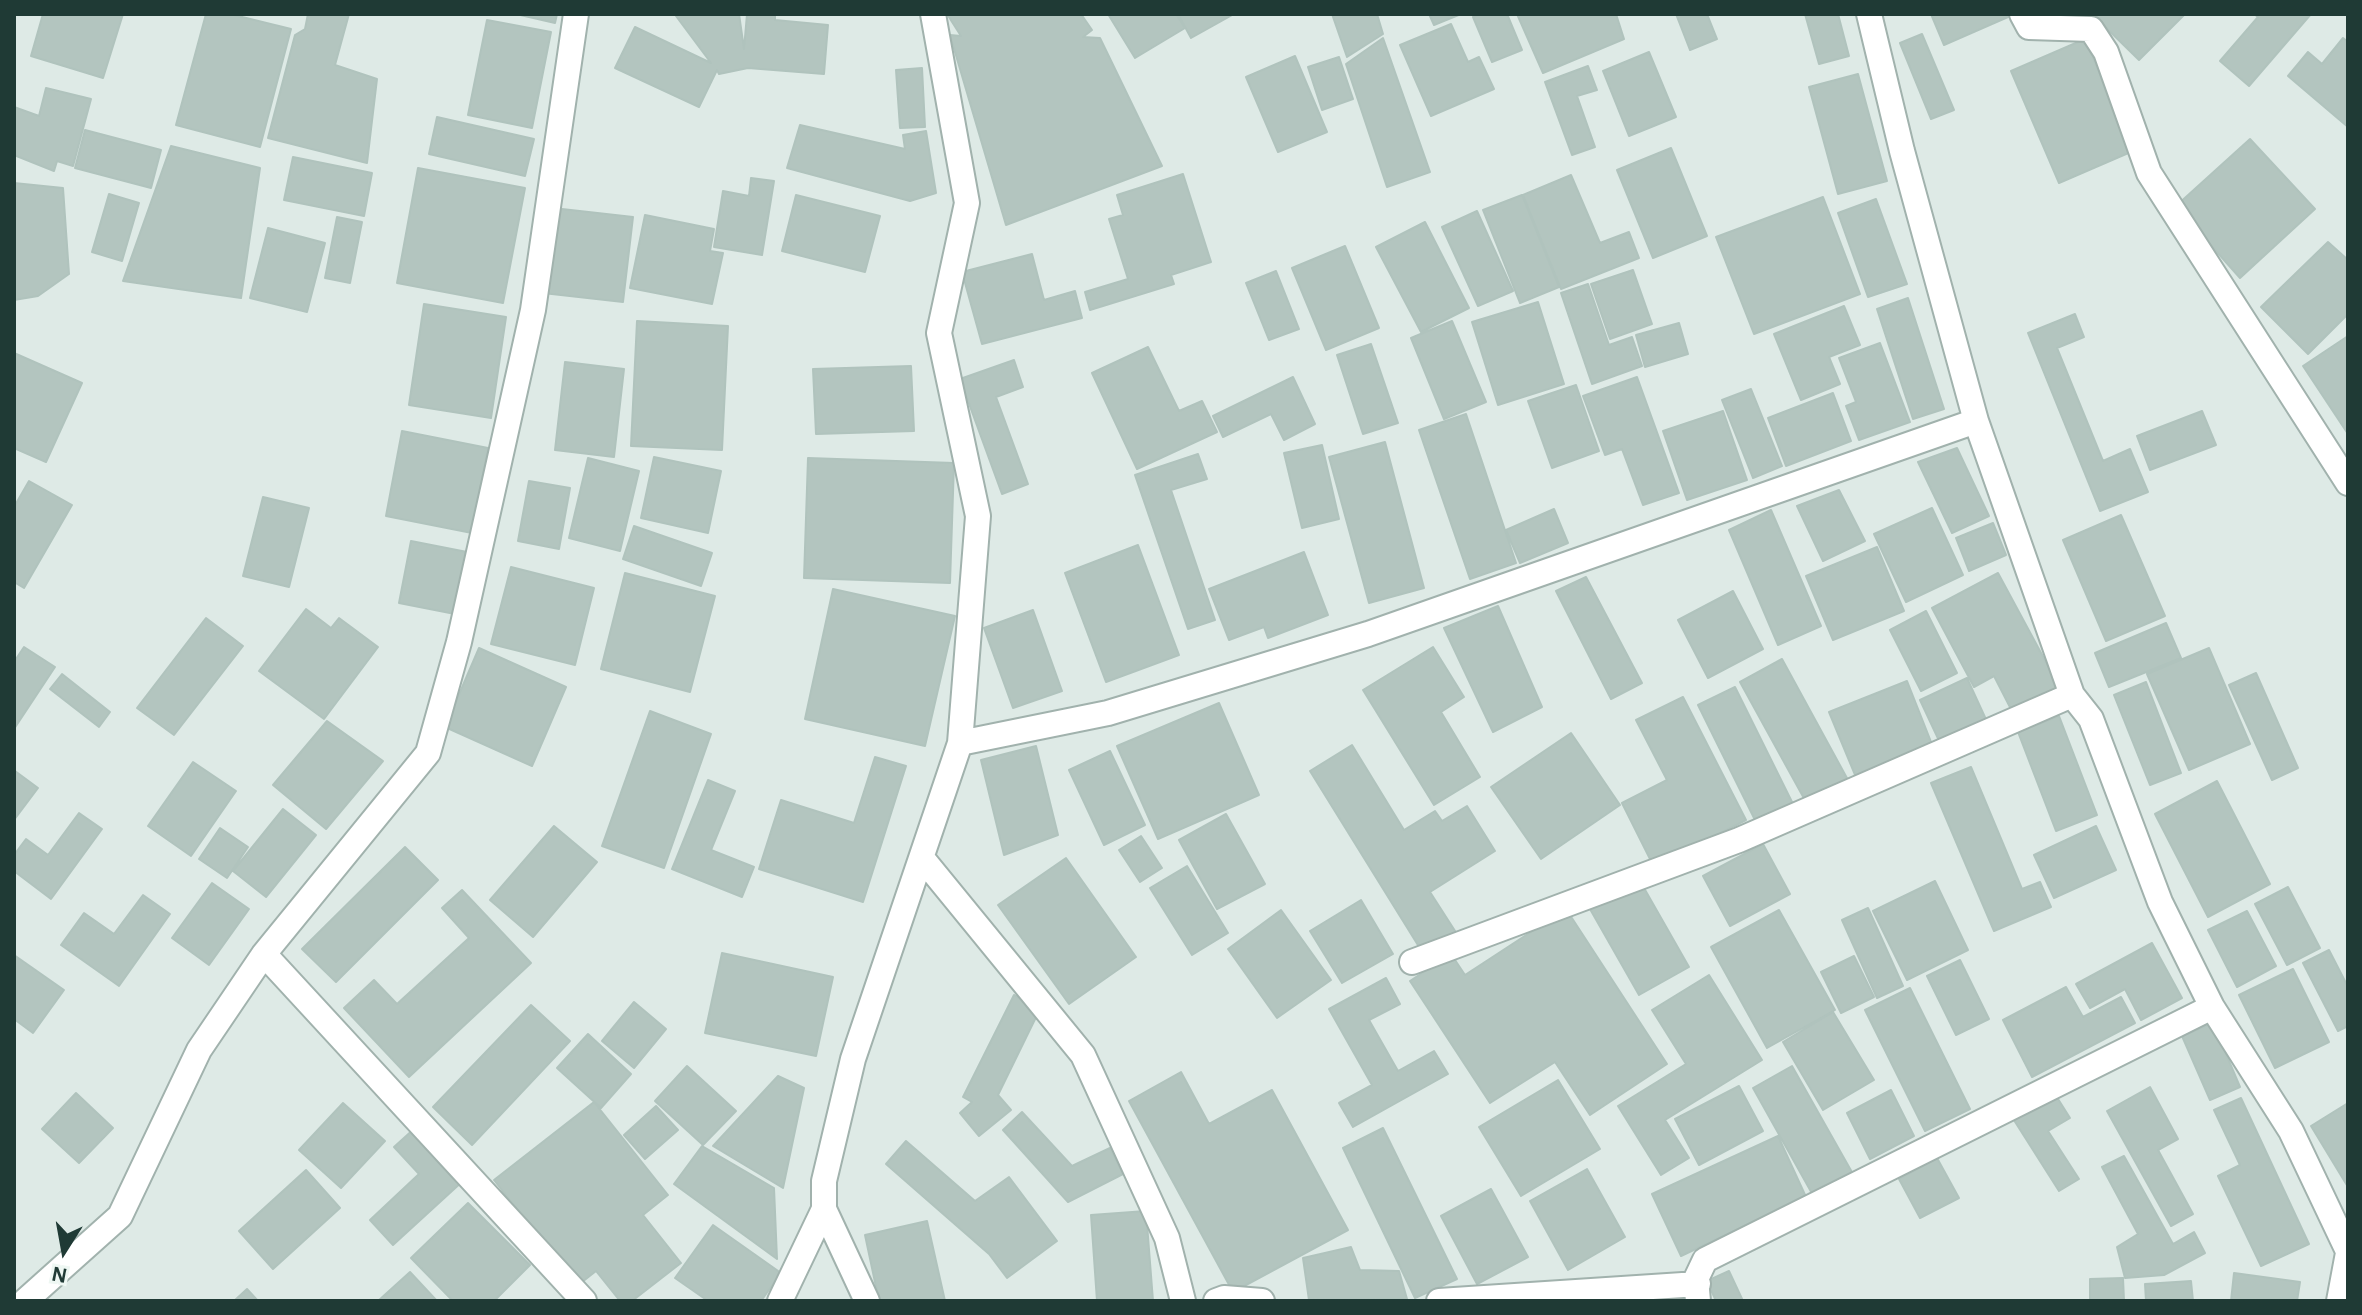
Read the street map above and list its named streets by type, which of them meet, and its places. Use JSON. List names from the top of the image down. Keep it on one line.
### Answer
{"north":"bottom"}
